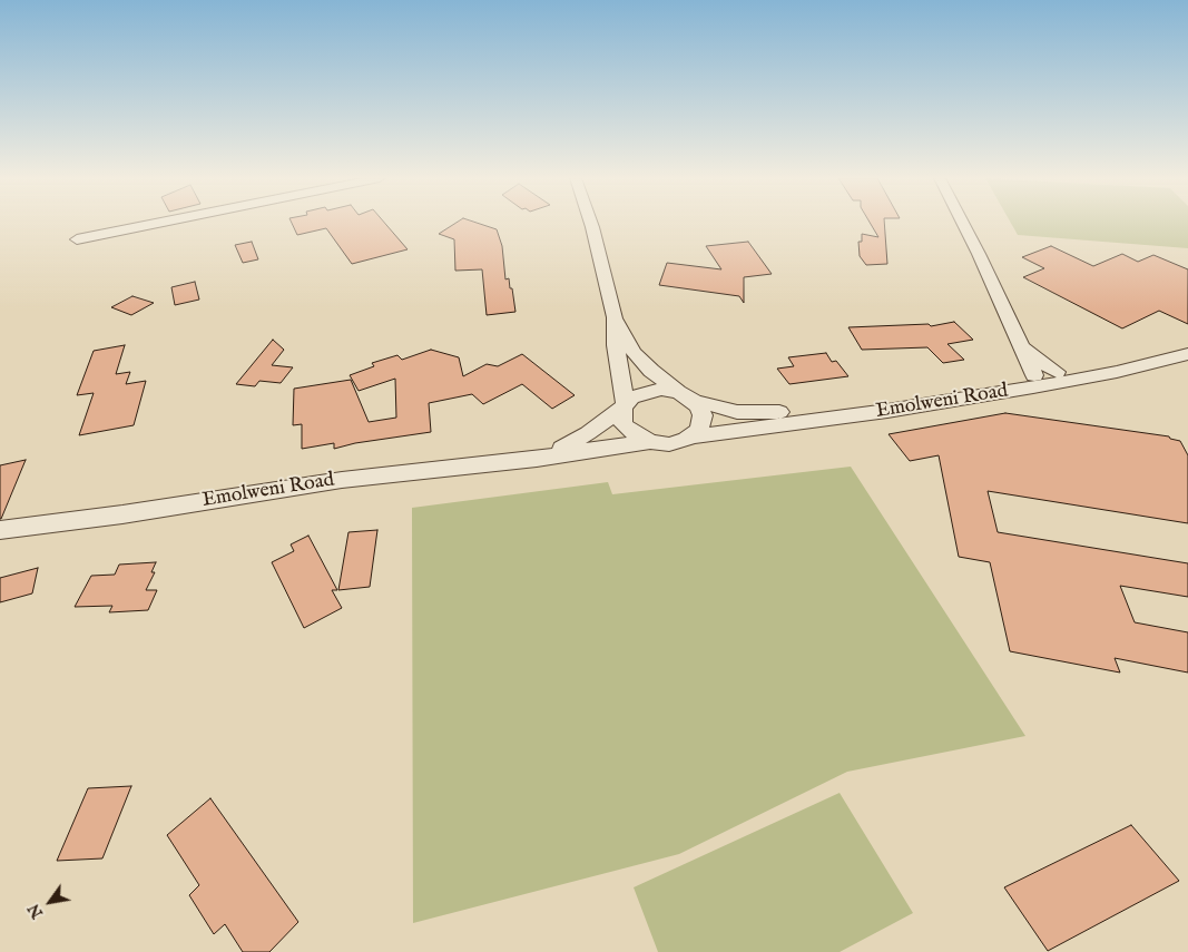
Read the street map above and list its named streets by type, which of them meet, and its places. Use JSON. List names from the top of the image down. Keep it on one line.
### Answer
{"streets":{"street":["Emolweni Road"]},"north":"bottom left"}
